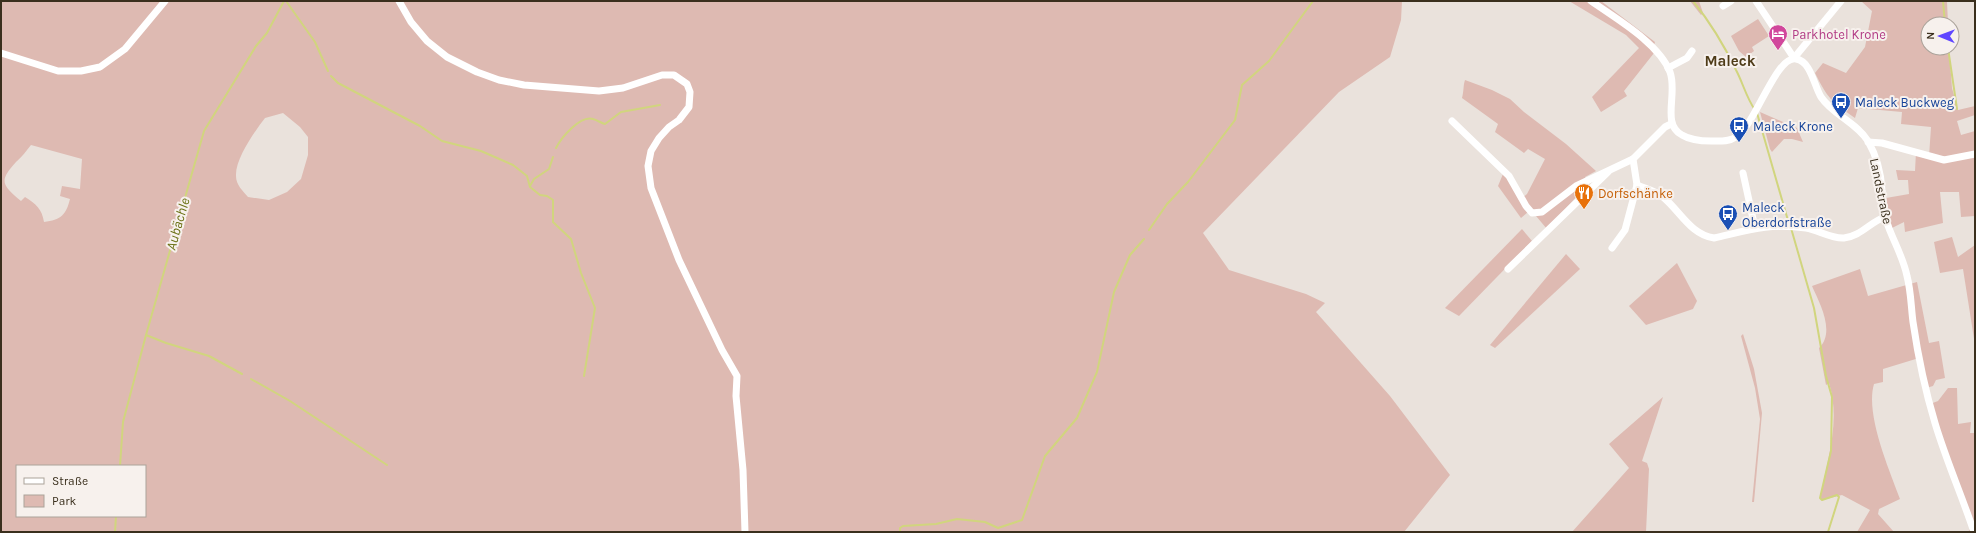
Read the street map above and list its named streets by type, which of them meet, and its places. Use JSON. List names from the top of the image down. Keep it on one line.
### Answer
{"streets":{"street":["Landstraße"]},"districts":["Maleck"],"water":["Aubächle"],"places":{"hotel":["Parkhotel Krone"],"bus stop":["Maleck Buckweg","Maleck Krone","Maleck Oberdorfstraße"],"restaurant":["Dorfschänke"]},"legend":["Straße","Park"],"north":"left"}
